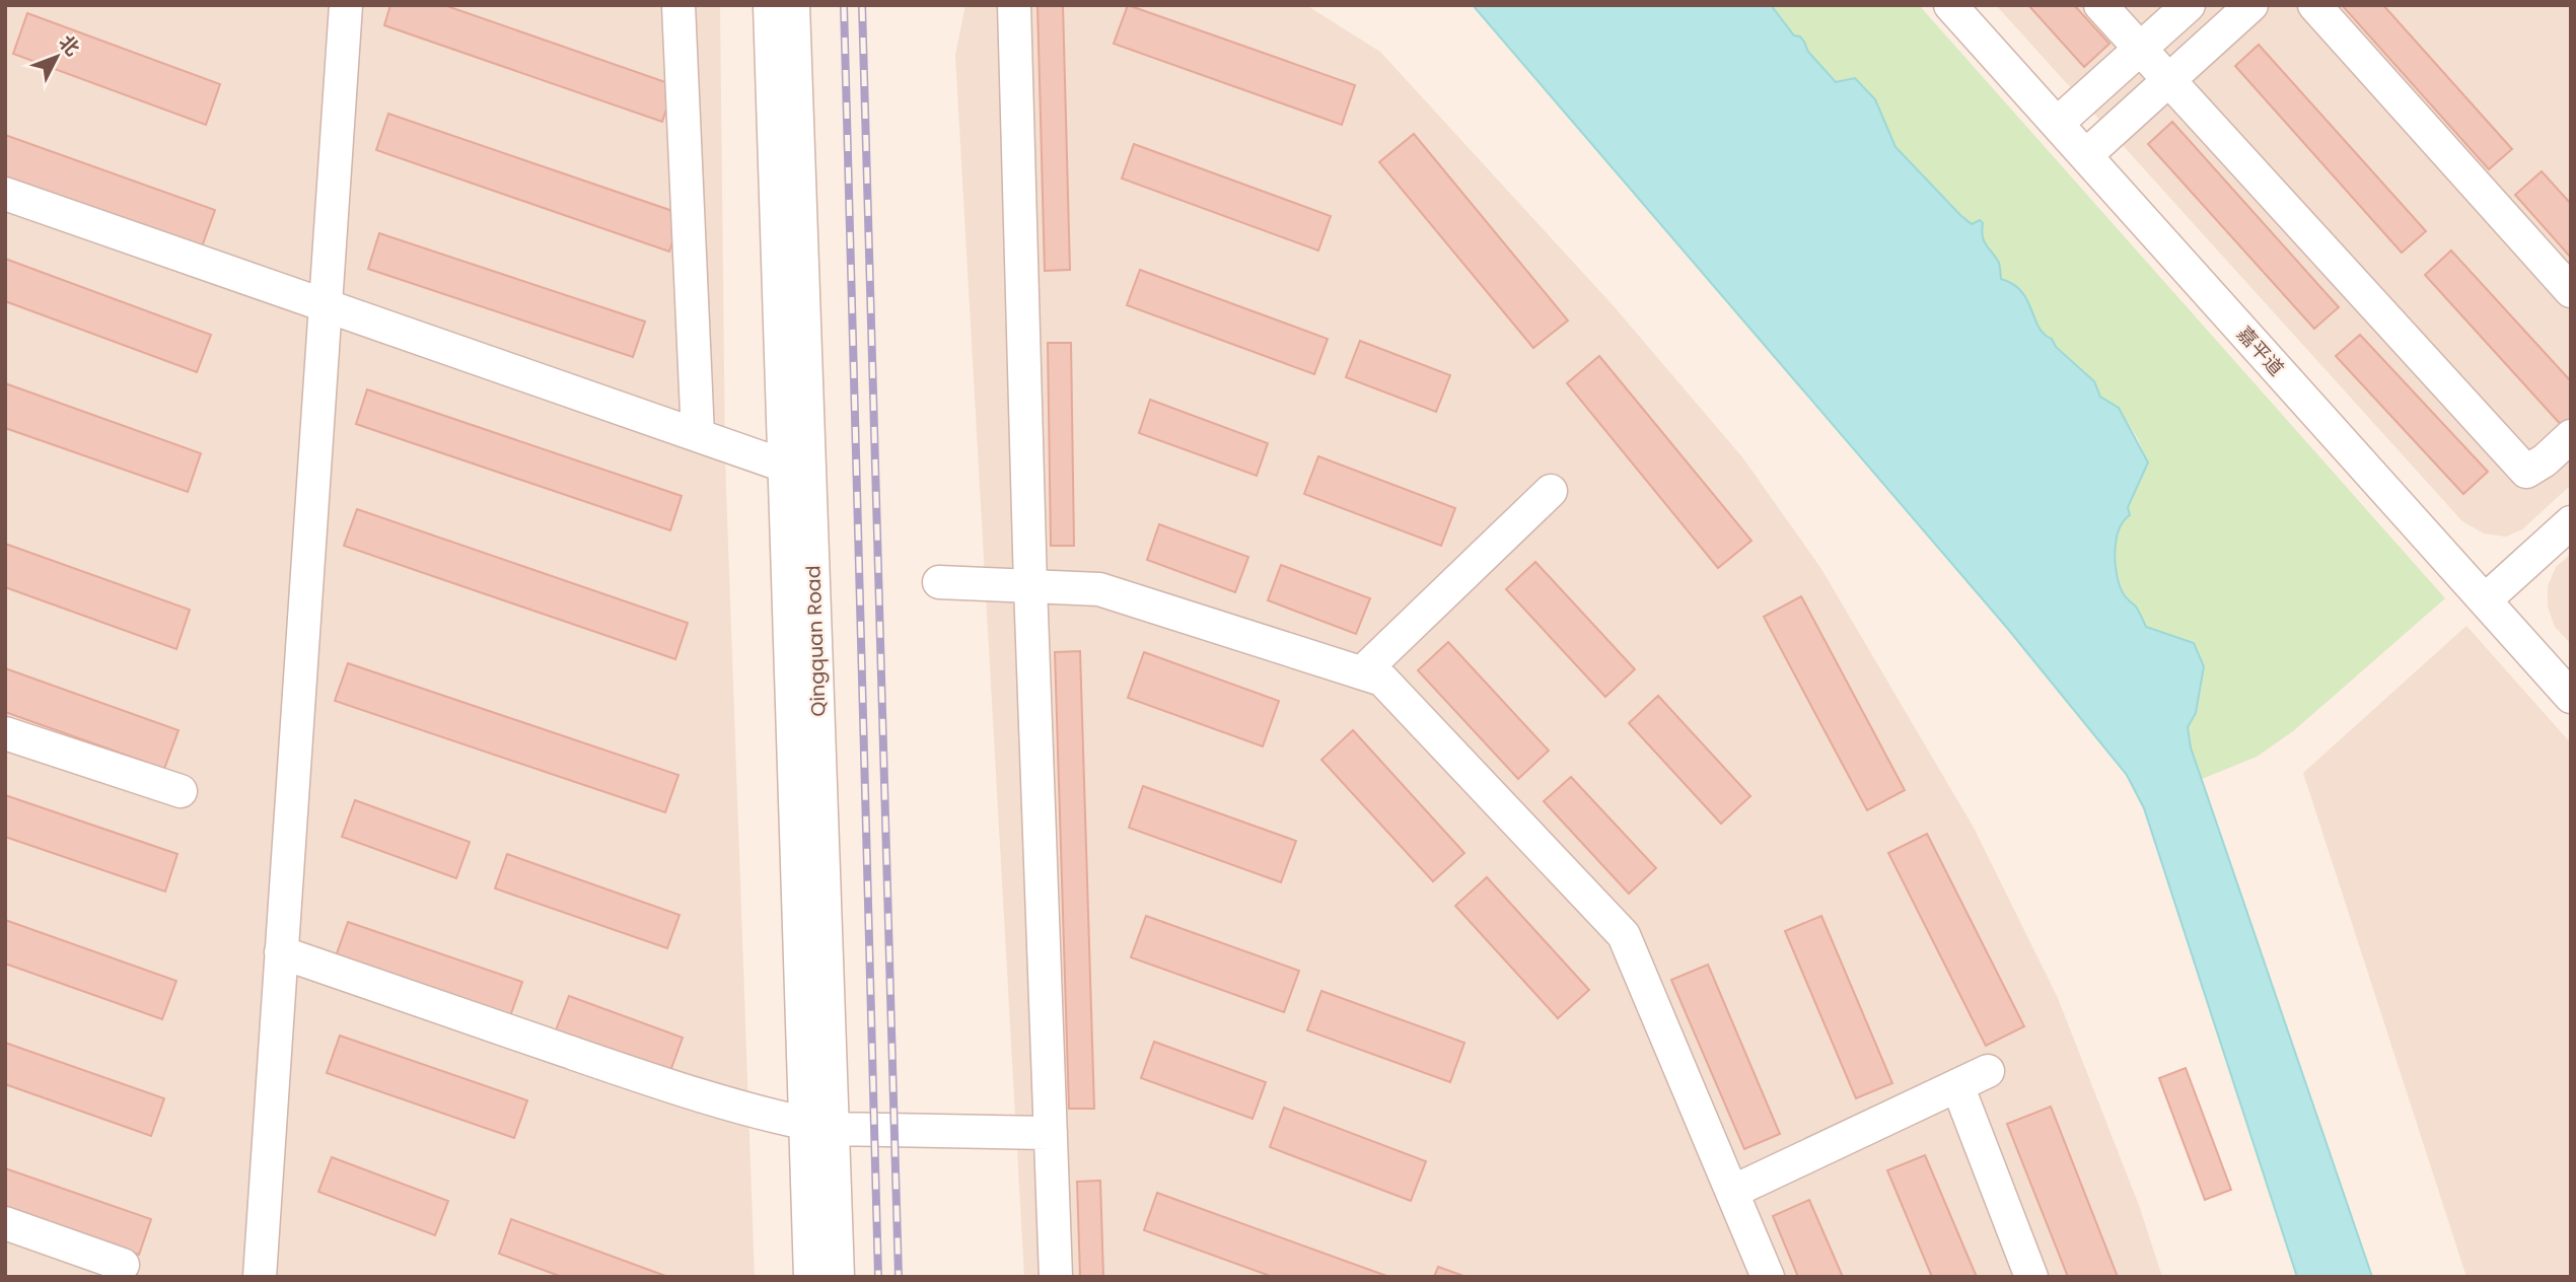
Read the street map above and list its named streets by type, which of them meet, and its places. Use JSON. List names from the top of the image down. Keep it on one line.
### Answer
{"streets":{"street":["嘉平道","Qingquan Road"]},"north":"top right"}
